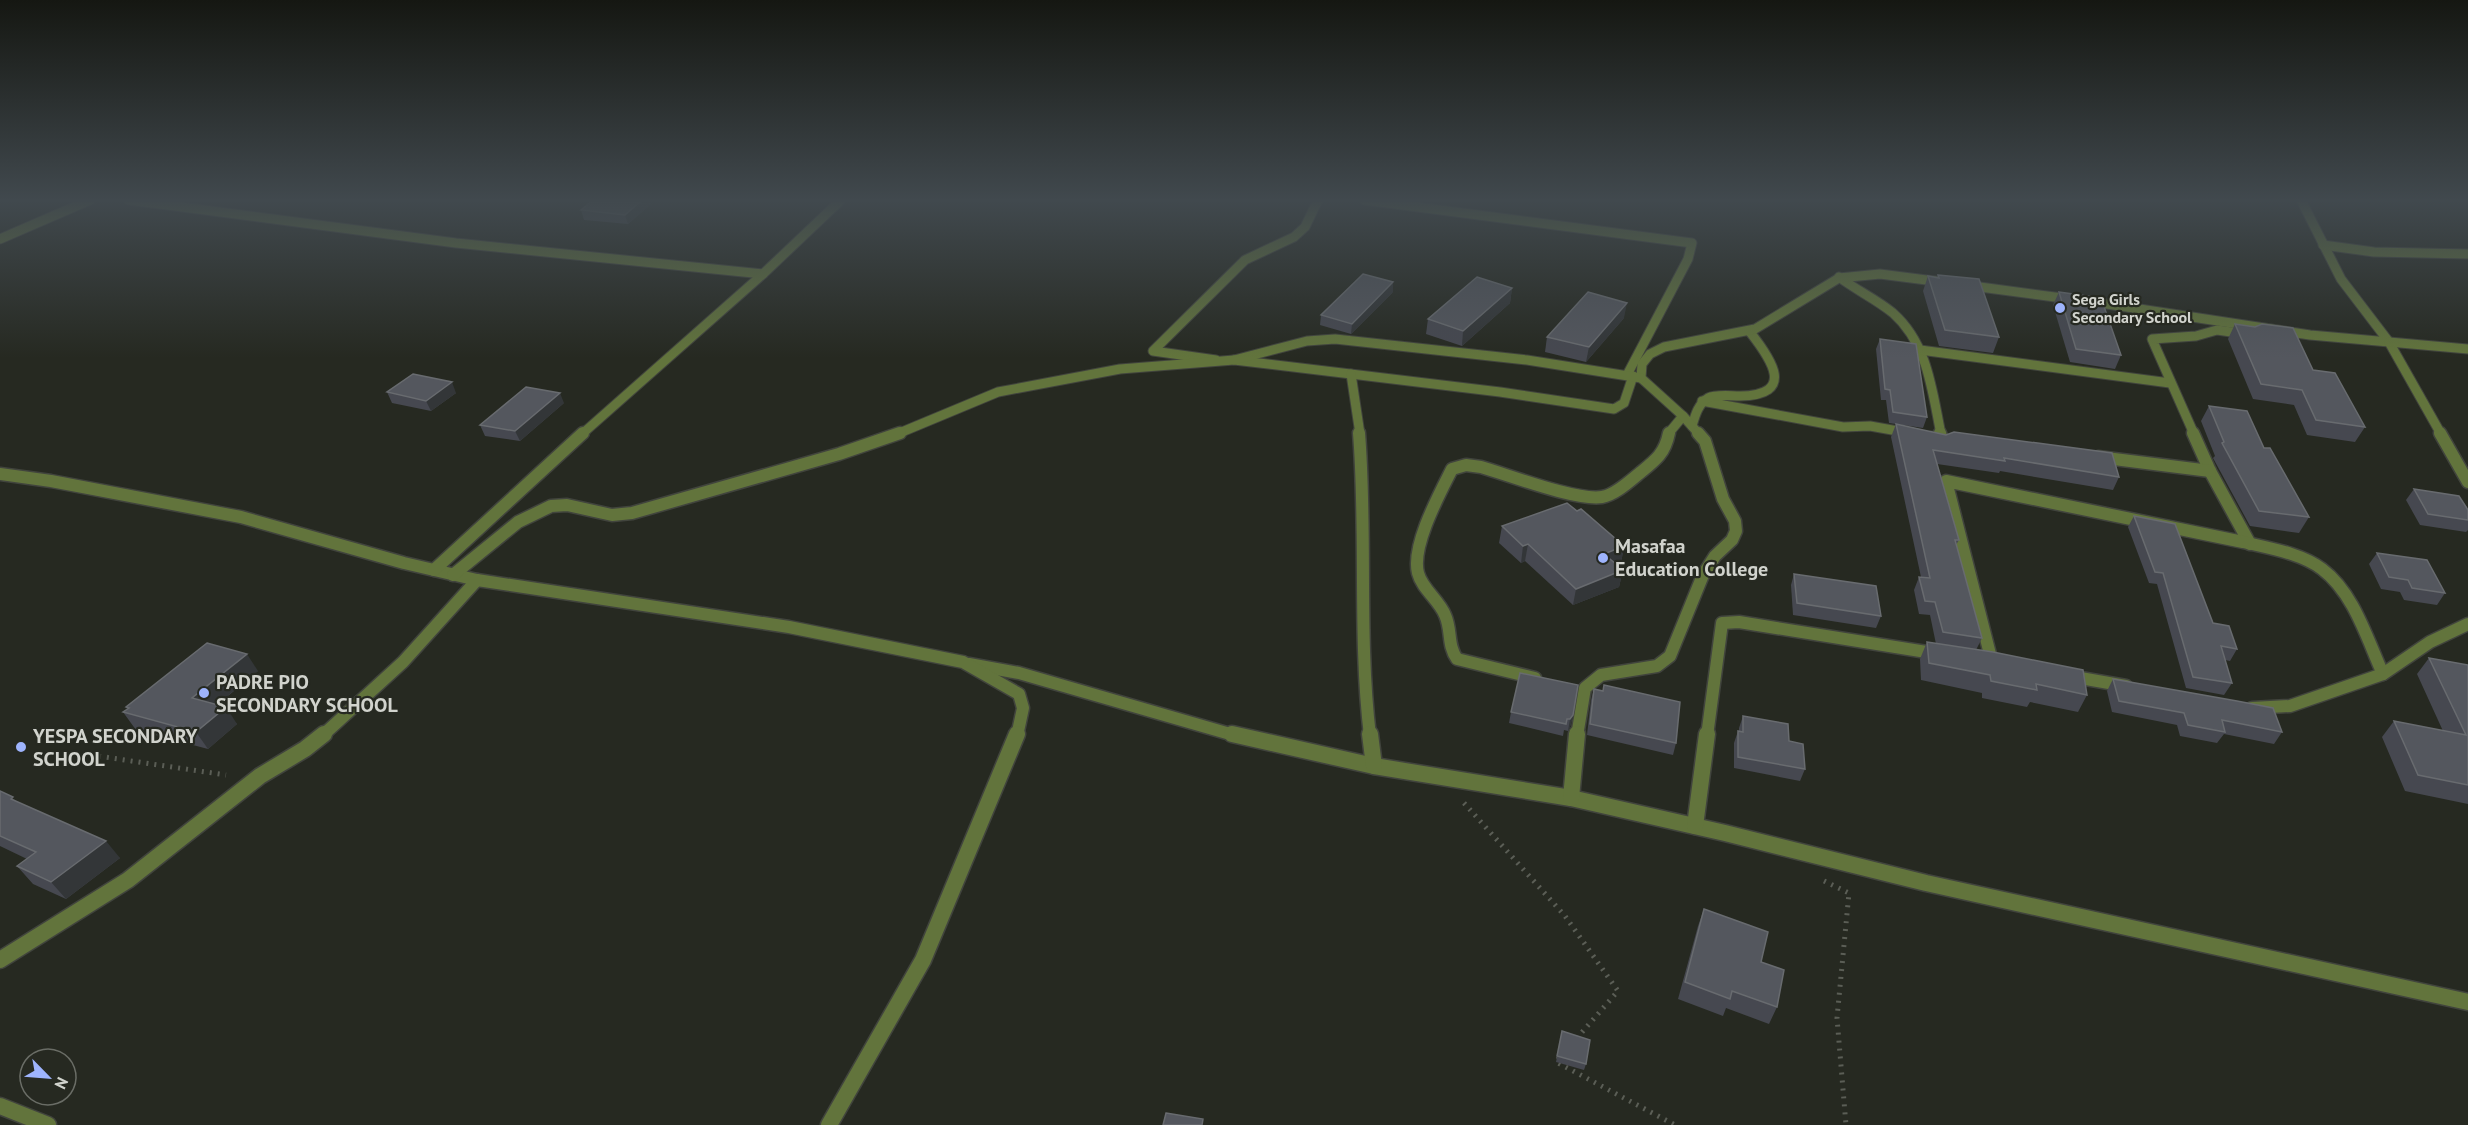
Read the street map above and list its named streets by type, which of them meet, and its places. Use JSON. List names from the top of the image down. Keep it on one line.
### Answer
{"places":["Sega Girls Secondary School","Masafaa Education College","PADRE PIO SECONDARY SCHOOL","YESPA SECONDARY SCHOOL"],"north":"bottom right"}
